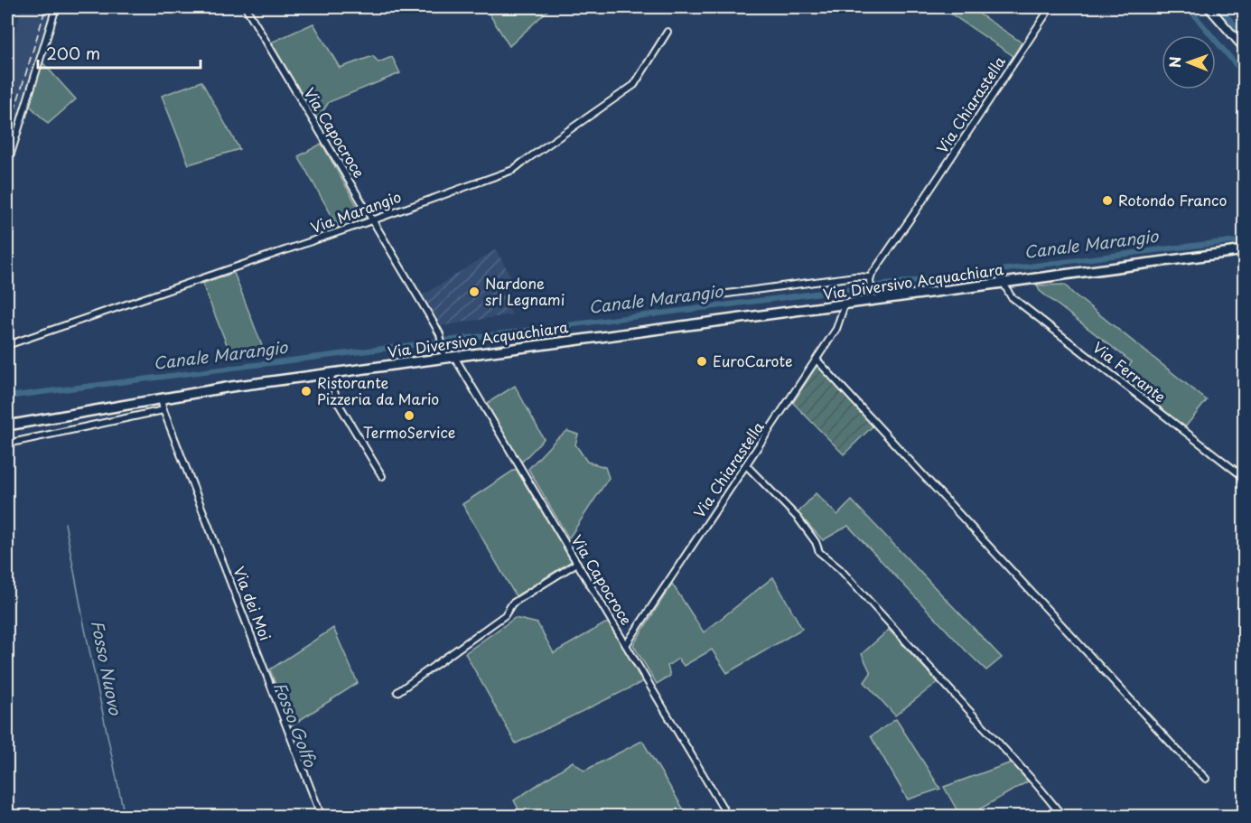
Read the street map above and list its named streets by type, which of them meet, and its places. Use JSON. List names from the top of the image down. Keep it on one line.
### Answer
{"streets":{"main road":["Via Diversivo Acquachiara"],"street":["Via Chiarastella","Via Capocroce","Via Marangio","Via Ferrante","Via dei Moi"]},"crossings":[["Via Chiarastella","Via Capocroce"],["Via Chiarastella","Via Diversivo Acquachiara"],["Via Capocroce","Via Marangio"],["Via Capocroce","Via Diversivo Acquachiara"],["Via Diversivo Acquachiara","Via Ferrante"],["Via Diversivo Acquachiara","Via dei Moi"]],"water":["Canale Marangio","Fosso Nuovo","Fosso Golfo"],"places":["Rotondo Franco","Nardone srl Legnami","EuroCarote","Ristorante Pizzeria da Mario","TermoService"],"scale_bar":"200 m","north":"left"}
